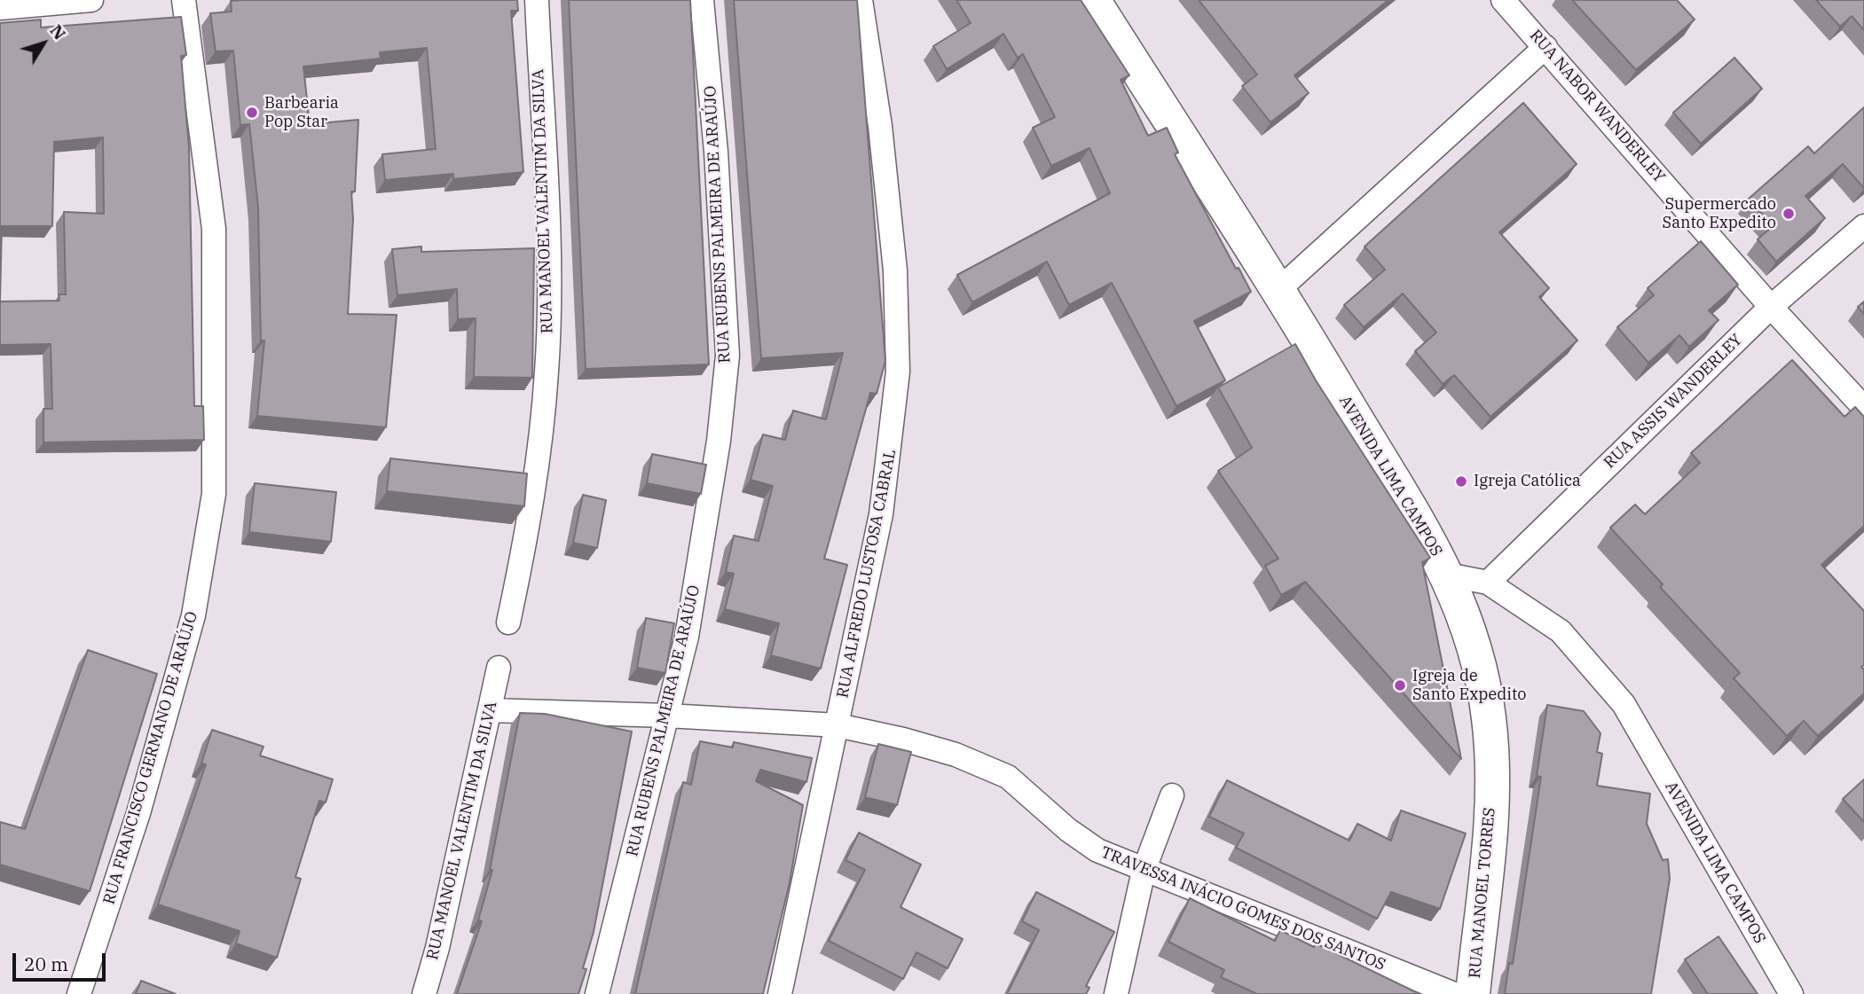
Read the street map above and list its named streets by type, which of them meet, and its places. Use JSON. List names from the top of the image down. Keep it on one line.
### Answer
{"streets":{"main road":["AVENIDA LIMA CAMPOS","RUA MANOEL TORRES"],"street":["RUA NABOR WANDERLEY","RUA MANOEL VALENTIM DA SILVA","RUA RUBENS PALMEIRA DE ARAÚJO","RUA ASSIS WANDERLEY","RUA ALFREDO LUSTOSA CABRAL","RUA FRANCISCO GERMANO DE ARAÚJO","TRAVESSA INÁCIO GOMES DOS SANTOS"]},"crossings":[["RUA NABOR WANDERLEY","RUA ASSIS WANDERLEY"],["RUA MANOEL VALENTIM DA SILVA","TRAVESSA INÁCIO GOMES DOS SANTOS"],["RUA RUBENS PALMEIRA DE ARAÚJO","TRAVESSA INÁCIO GOMES DOS SANTOS"],["RUA ASSIS WANDERLEY","AVENIDA LIMA CAMPOS"],["AVENIDA LIMA CAMPOS","RUA MANOEL TORRES"],["RUA ALFREDO LUSTOSA CABRAL","TRAVESSA INÁCIO GOMES DOS SANTOS"]],"places":["Barbearia Pop Star","Supermercado Santo Expedito","Igreja Católica","Igreja de Santo Expedito"],"scale_bar":"20 m","north":"top right"}
